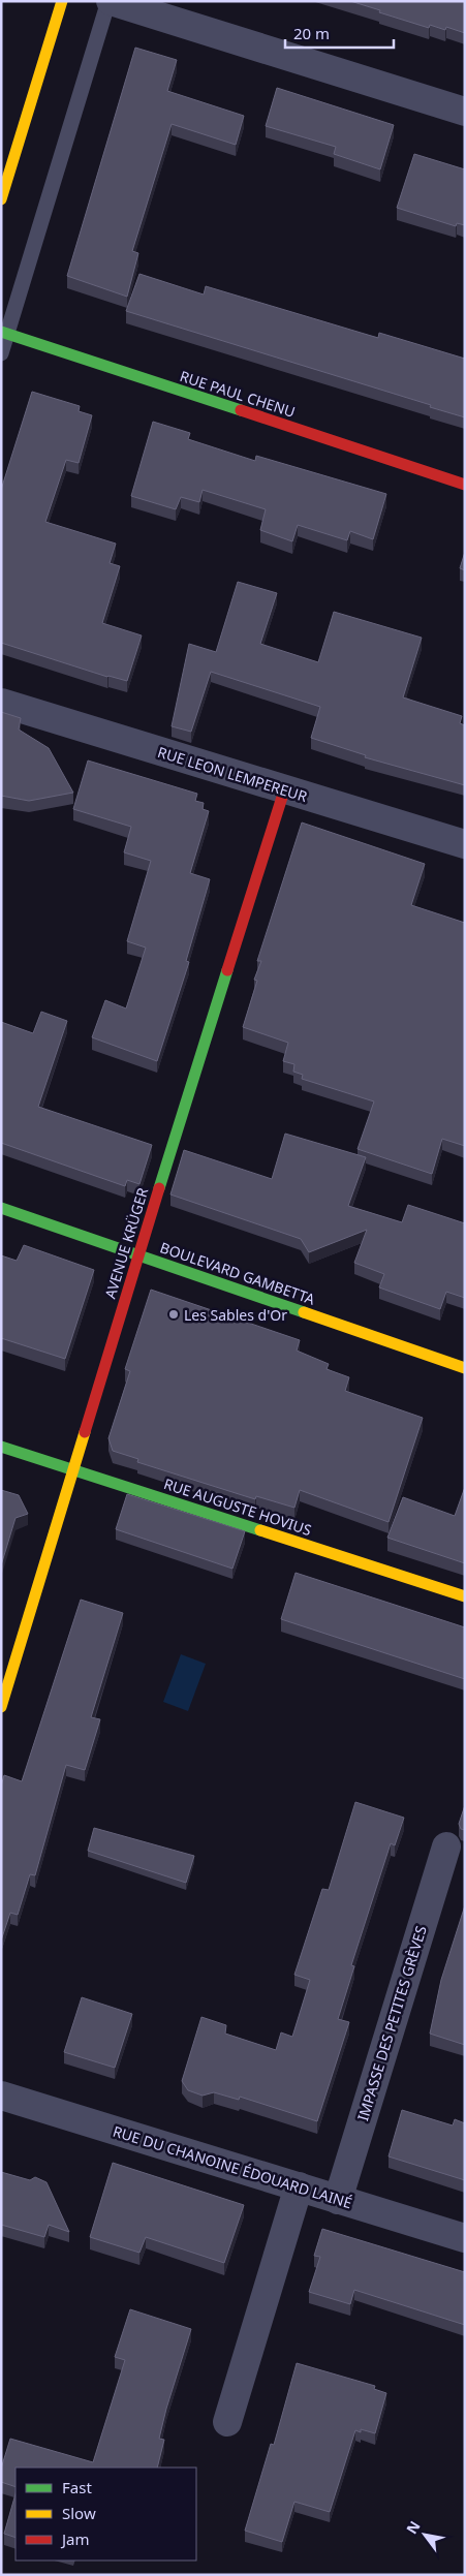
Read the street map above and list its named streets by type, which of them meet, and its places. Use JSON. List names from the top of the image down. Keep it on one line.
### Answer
{"streets":{"street":["RUE PAUL CHENU","RUE LEON LEMPEREUR","AVENUE KRÜGER","BOULEVARD GAMBETTA","RUE AUGUSTE HOVIUS","IMPASSE DES PETITES GRÈVES","RUE DU CHANOINE ÉDOUARD LAINÉ"]},"crossings":[["RUE LEON LEMPEREUR","AVENUE KRÜGER"],["AVENUE KRÜGER","BOULEVARD GAMBETTA"],["AVENUE KRÜGER","RUE AUGUSTE HOVIUS"],["IMPASSE DES PETITES GRÈVES","RUE DU CHANOINE ÉDOUARD LAINÉ"]],"places":["Les Sables d'Or"],"legend":["Fast","Slow","Jam"],"scale_bar":"20 m","north":"top left"}
